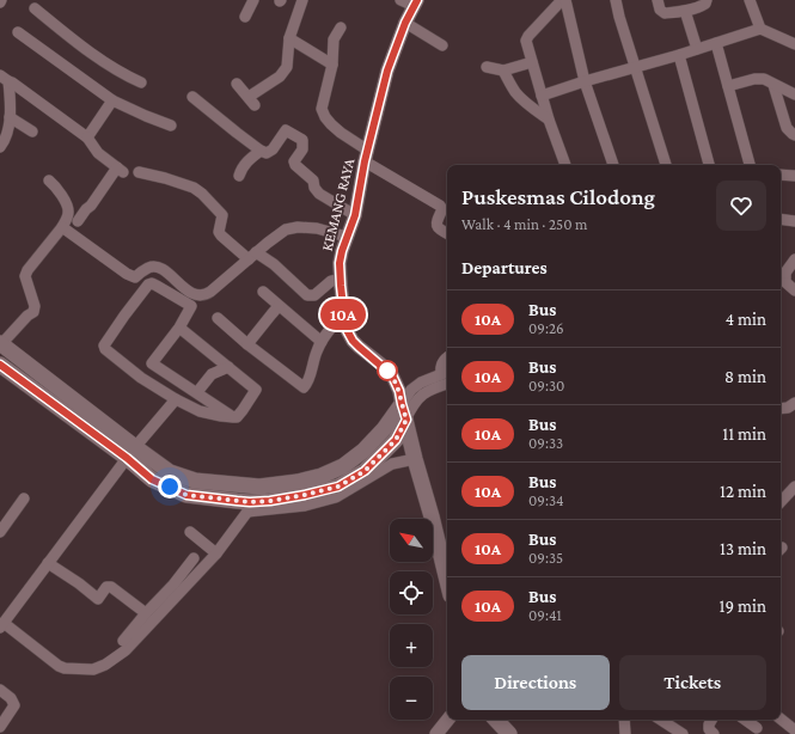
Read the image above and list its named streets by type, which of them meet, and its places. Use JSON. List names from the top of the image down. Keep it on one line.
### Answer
{"streets":{"street":["KEMANG RAYA"]},"lines":["bus line 10A"],"north":"top left","page":{"on_map":"10A","heading":[["Puskesmas Cilodong","Walk · 4 min · 250 m"],"Departures"],"list":[{"mark":"10A","name":"Bus","note":"09:26","value":"4 min"},{"mark":"10A","name":"Bus","note":"09:30","value":"8 min"},{"mark":"10A","name":"Bus","note":"09:33","value":"11 min"},{"mark":"10A","name":"Bus","note":"09:34","value":"12 min"},{"mark":"10A","name":"Bus","note":"09:35","value":"13 min"},{"mark":"10A","name":"Bus","note":"09:41","value":"19 min"}],"map_buttons":["+","−"],"buttons":["Directions","Tickets"]}}
